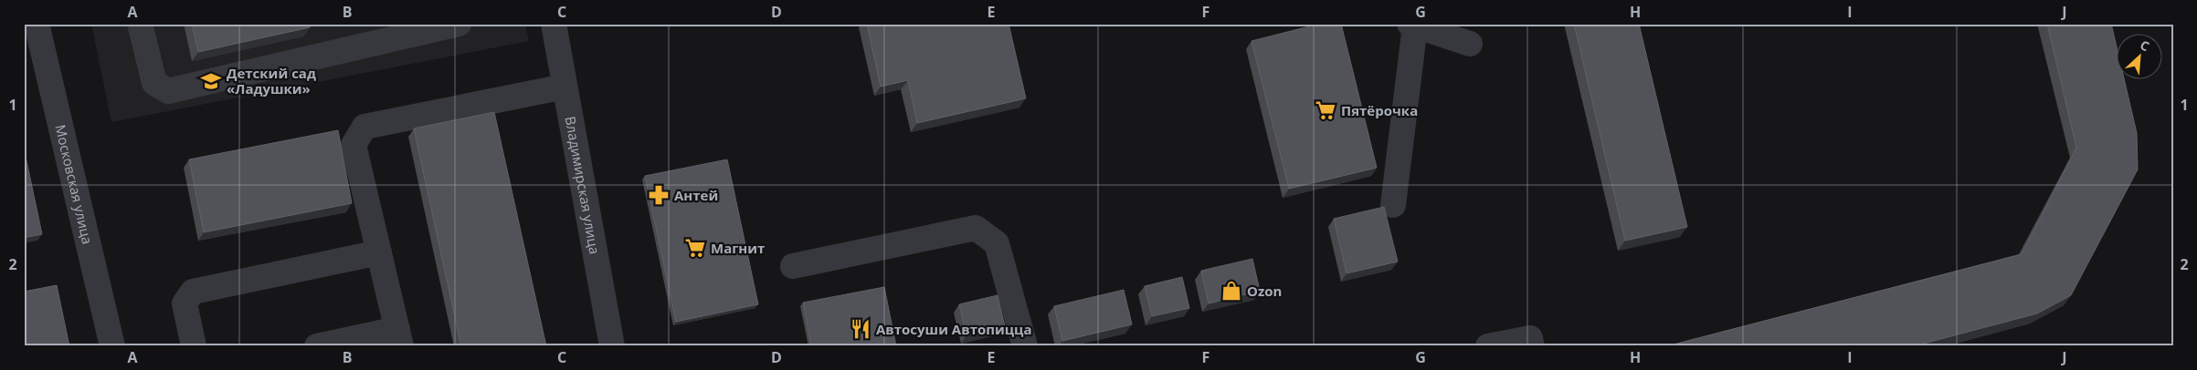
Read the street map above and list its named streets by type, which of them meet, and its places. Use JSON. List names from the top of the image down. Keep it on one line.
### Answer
{"streets":{"street":["Московская улица","Владимирская улица"]},"places":{"school or university":["Детский сад «Ладушки»"],"supermarket":["Пятёрочка","Магнит"],"pharmacy":["Антей"],"shop":["Ozon"],"restaurant":["Автосуши Автопицца"]},"north":"top right","grid":{"columns":["A","B","C","D","E","F","G","H","I","J"],"rows":["1","2"]}}
